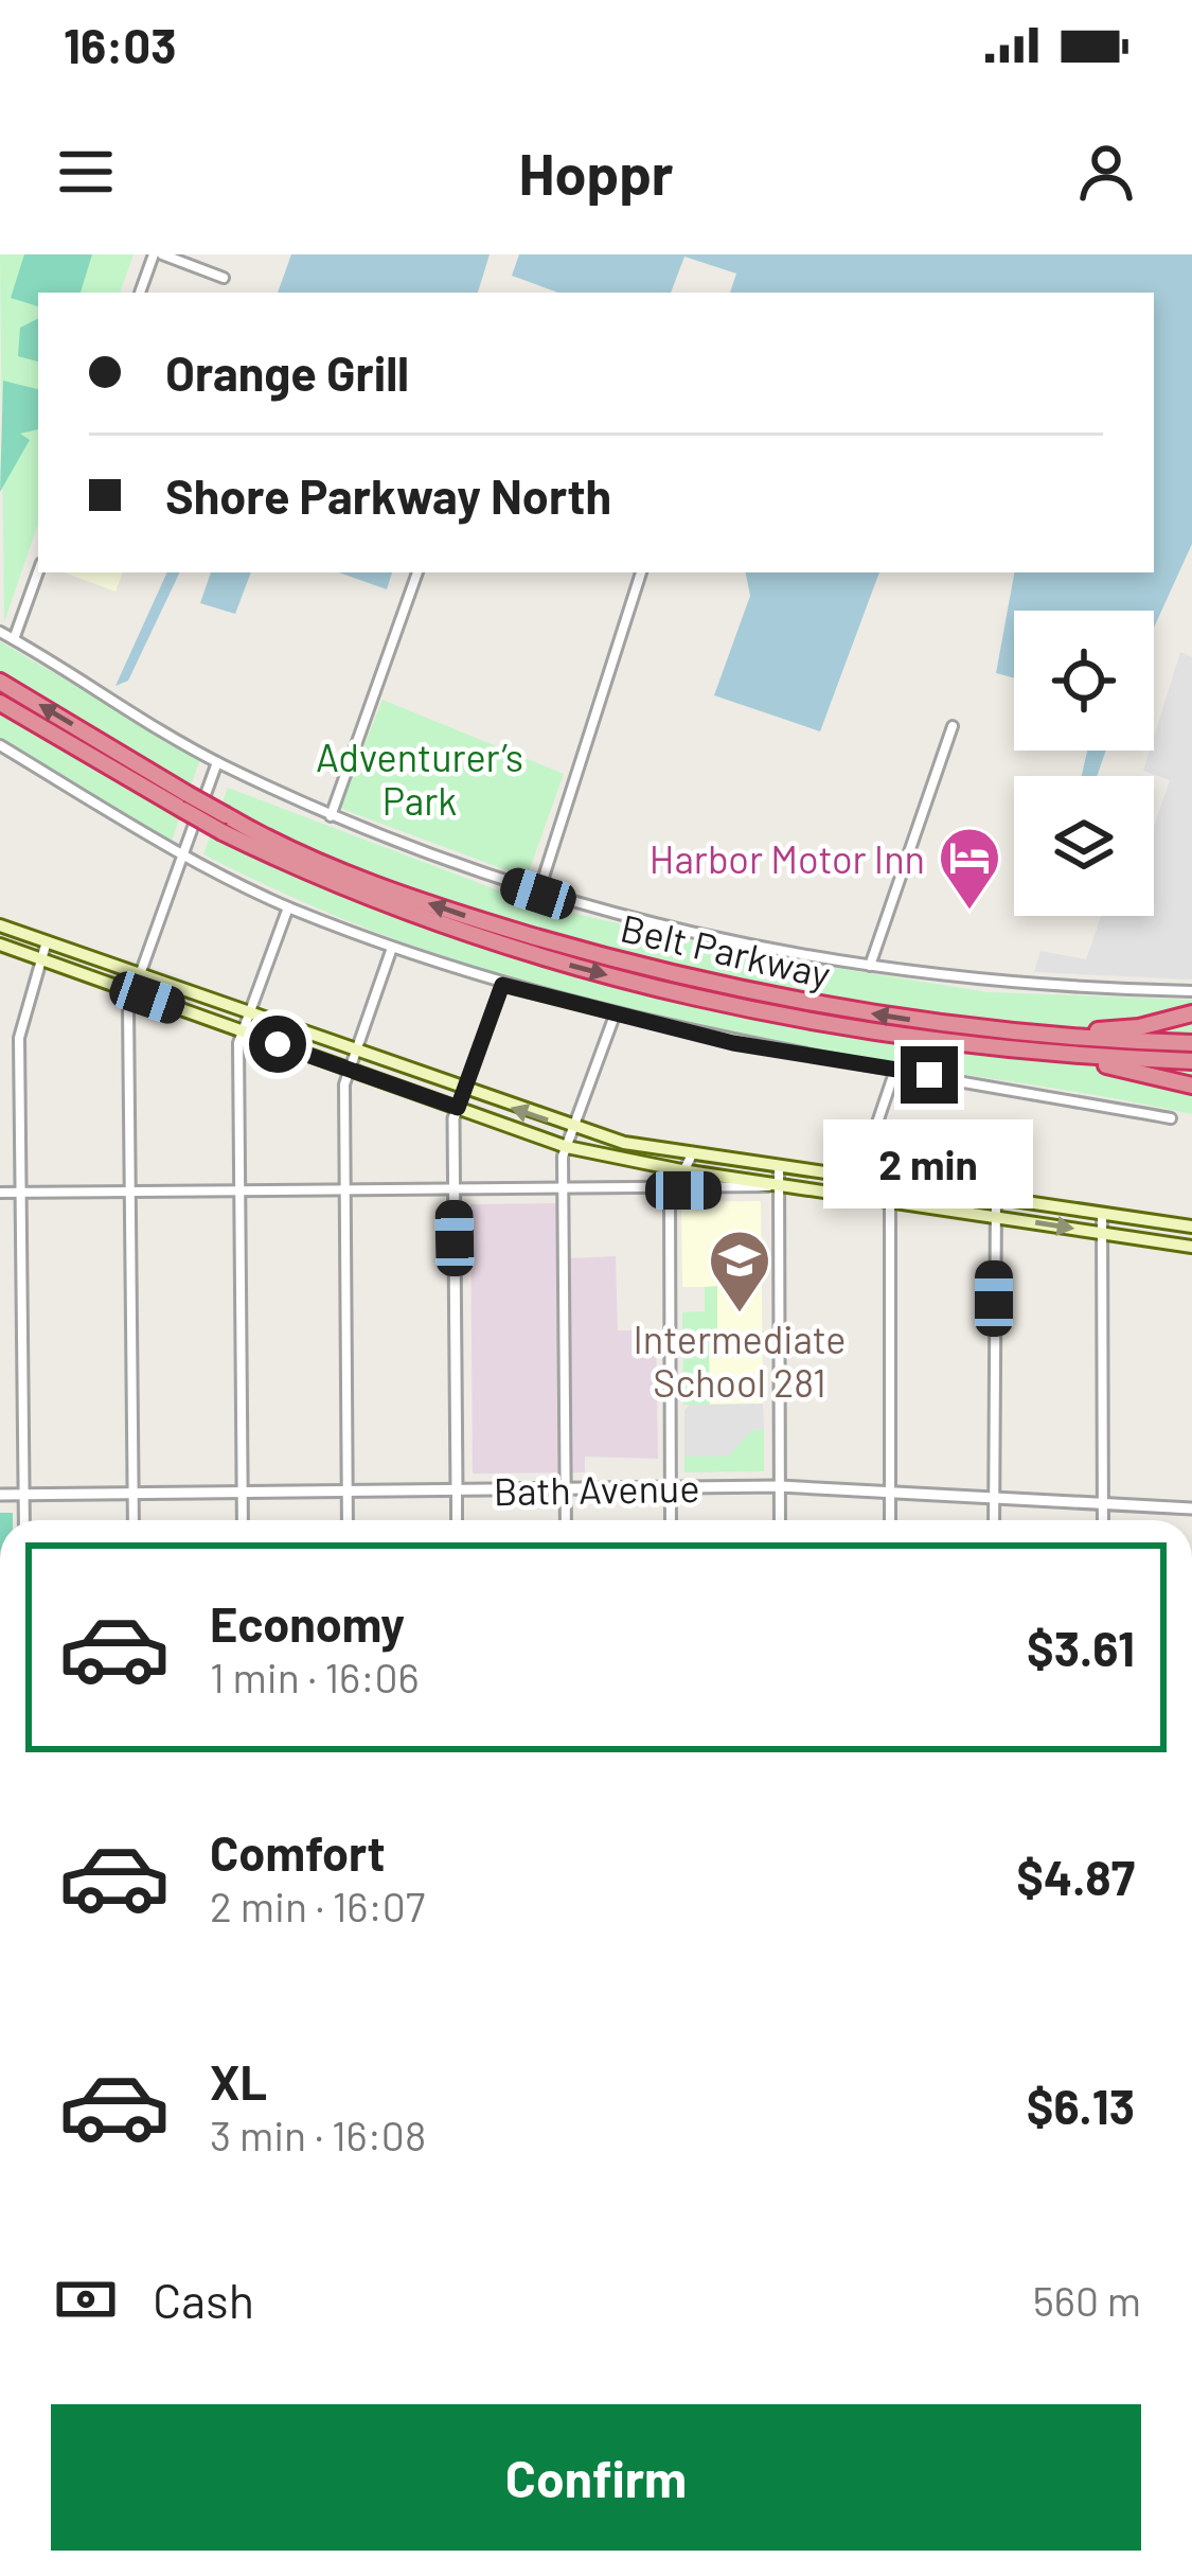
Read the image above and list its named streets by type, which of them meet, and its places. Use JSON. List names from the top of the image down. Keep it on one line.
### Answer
{"streets":{"highway":["Belt Parkway"],"street":["Bath Avenue"]},"parks":["Adventurer’s Park"],"places":{"hotel":["Harbor Motor Inn"],"school or university":["Intermediate School 281"]},"page":{"status":"16:03","header":"Hoppr","banner":["Orange Grill","Shore Parkway North"],"bubble":"2 min","list":[{"name":"Economy","note":"1 min · 16:06","value":"$3.61"},{"name":"Comfort","note":"2 min · 16:07","value":"$4.87"},{"name":"XL","note":"3 min · 16:08","value":"$6.13"}],"pay":["Cash","560 m"],"buttons":"Confirm"}}
